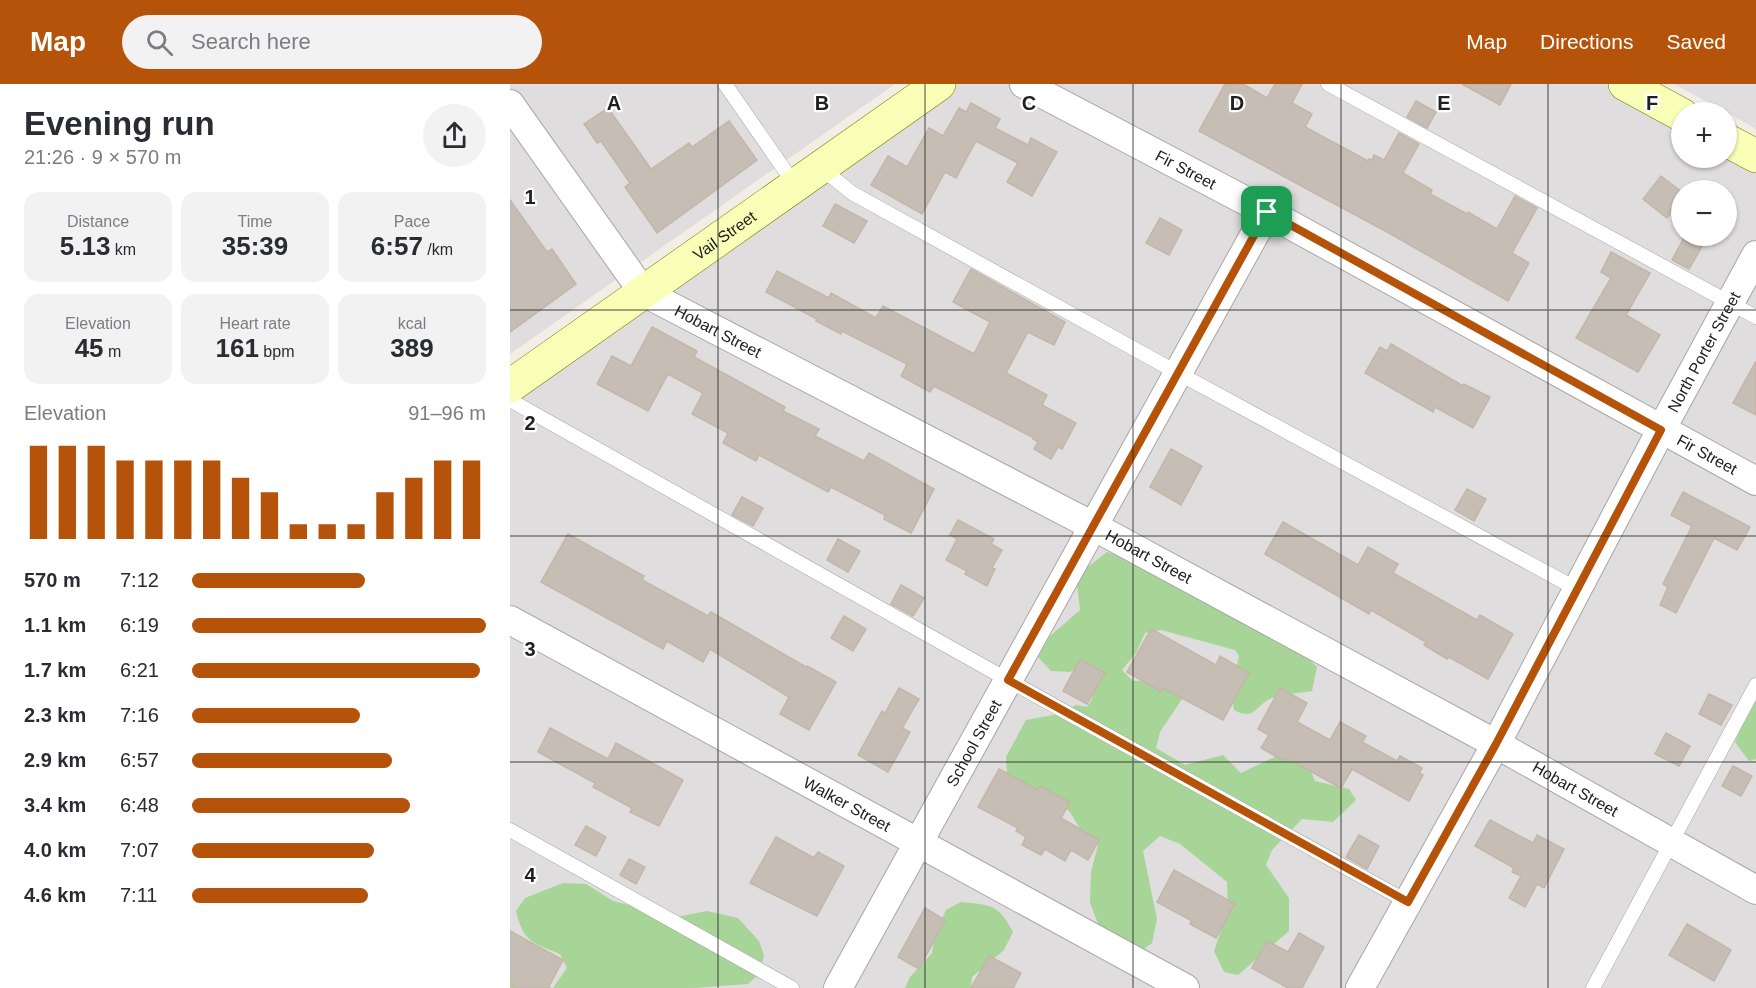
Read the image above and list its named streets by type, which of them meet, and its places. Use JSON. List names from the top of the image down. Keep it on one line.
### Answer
{"streets":{"street":["Fir Street","Vail Street","Hobart Street","North Porter Street","School Street","Walker Street"]},"crossings":[["Fir Street","North Porter Street"],["Fir Street","School Street"],["Vail Street","Hobart Street"],["Hobart Street","North Porter Street"],["Hobart Street","School Street"],["School Street","Walker Street"]],"page":{"header":"Map","search":"Search here","nav":["Map","Directions","Saved"],"heading":["Evening run","21:26 · 9 × 570 m"],"map_buttons":["+","−"],"stats":[["Distance","5.13 km"],["Time","35:39"],["Pace","6:57 /km"],["Elevation","45 m"],["Heart rate","161 bpm"],["kcal","389"]],"chart":["Elevation","91–96 m"],"list":[{"name":"570 m","note":"7:12"},{"name":"1.1 km","note":"6:19"},{"name":"1.7 km","note":"6:21"},{"name":"2.3 km","note":"7:16"},{"name":"2.9 km","note":"6:57"},{"name":"3.4 km","note":"6:48"},{"name":"4.0 km","note":"7:07"},{"name":"4.6 km","note":"7:11"}]},"grid":{"columns":["A","B","C","D","E","F"],"rows":["1","2","3","4"]}}
